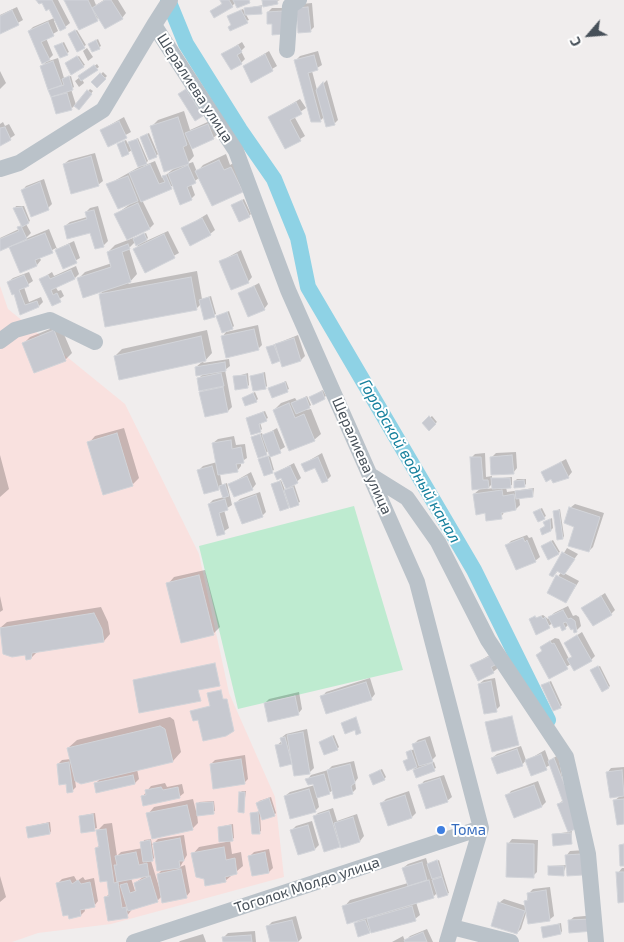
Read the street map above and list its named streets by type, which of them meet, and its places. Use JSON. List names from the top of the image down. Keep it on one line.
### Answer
{"streets":{"street":["Шералиева улица","Тоголок Молдо улица"]},"crossings":[["Шералиева улица","Тоголок Молдо улица"]],"water":["Городской водный канал"],"places":["Тома"],"north":"bottom left"}
